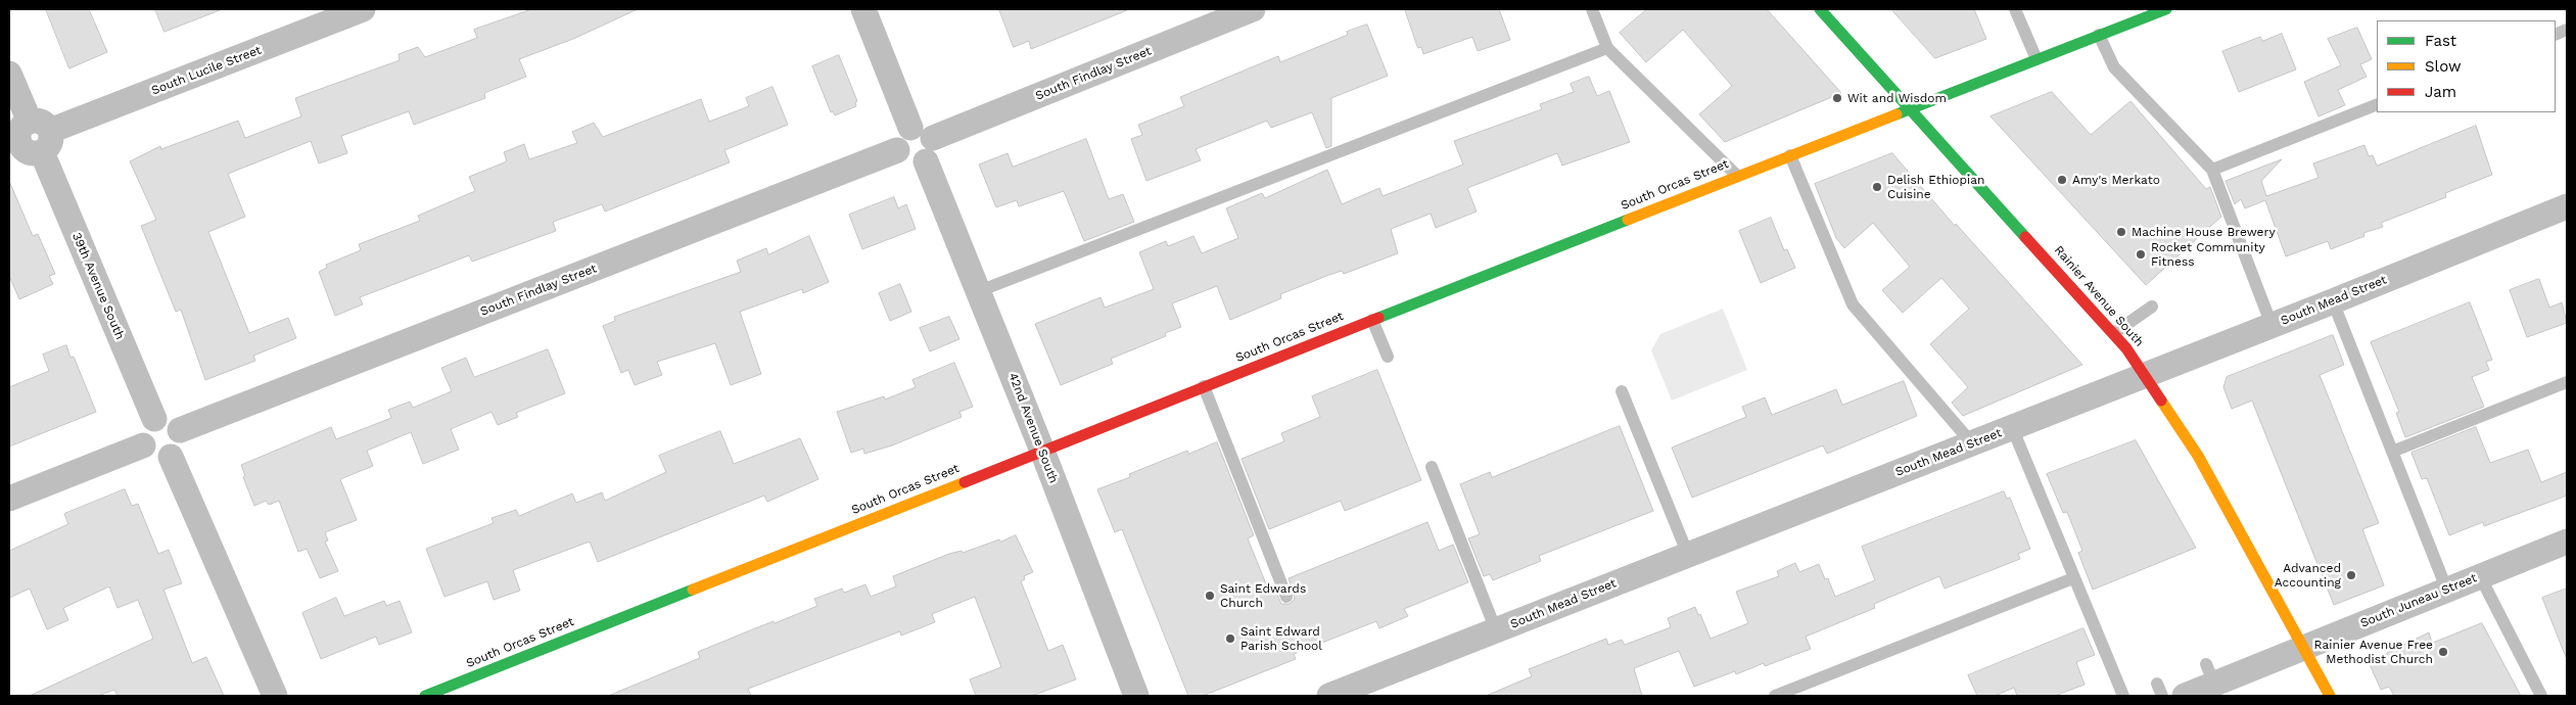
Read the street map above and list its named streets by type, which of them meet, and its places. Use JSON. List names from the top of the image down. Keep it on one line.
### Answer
{"streets":{"street":["South Lucile Street","South Findlay Street","South Orcas Street","39th Avenue South","Rainier Avenue South","South Mead Street","42nd Avenue South","South Juneau Street"]},"crossings":[["South Lucile Street","39th Avenue South"],["South Findlay Street","39th Avenue South"],["South Findlay Street","42nd Avenue South"],["South Orcas Street","Rainier Avenue South"],["South Orcas Street","42nd Avenue South"],["Rainier Avenue South","South Mead Street"],["Rainier Avenue South","South Juneau Street"]],"places":["Wit and Wisdom","Amy's Merkato","Delish Ethiopian Cuisine","Machine House Brewery","Rocket Community Fitness","Advanced Accounting","Saint Edwards Church","Saint Edward Parish School","Rainier Avenue Free Methodist Church"],"legend":["Fast","Slow","Jam"]}
